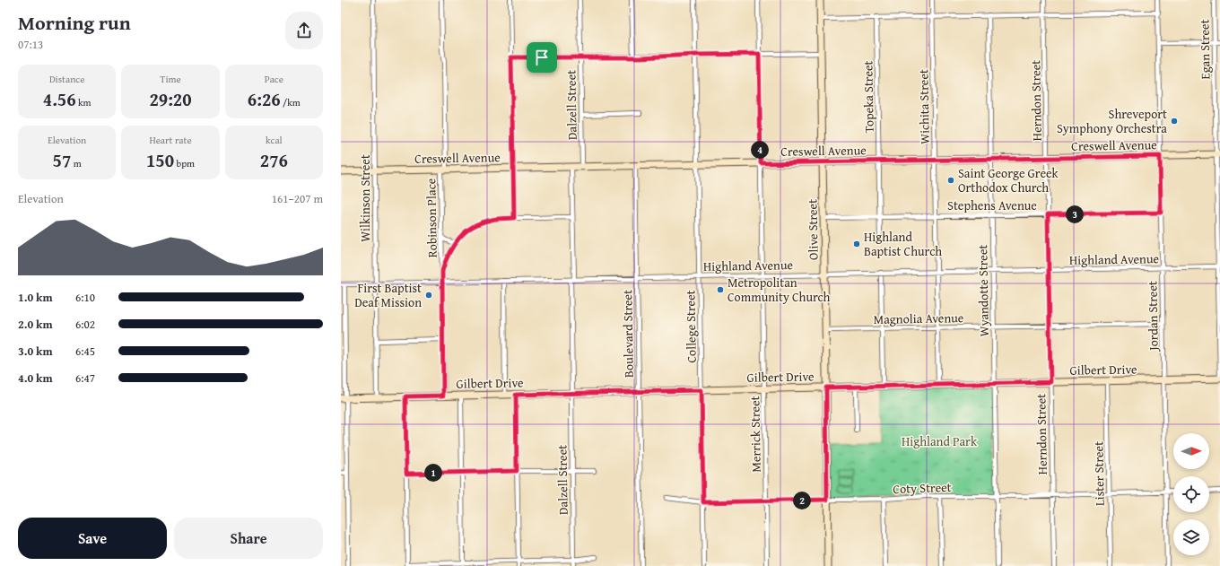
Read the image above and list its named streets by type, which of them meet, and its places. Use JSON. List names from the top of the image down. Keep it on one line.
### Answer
{"streets":{"street":["Egan Street","Topeka Street","Herndon Street","Dalzell Street","Wichita Street","Creswell Avenue","Wilkinson Street","Stephens Avenue","Robinson Place","Olive Street","Highland Avenue","Wyandotte Street","Jordan Street","Magnolia Avenue","College Street","Boulevard Street","Gilbert Drive","Merrick Street","Lister Street","Coty Street"]},"crossings":[["Egan Street","Creswell Avenue"],["Egan Street","Highland Avenue"],["Egan Street","Gilbert Drive"],["Topeka Street","Creswell Avenue"],["Topeka Street","Stephens Avenue"],["Herndon Street","Creswell Avenue"],["Herndon Street","Stephens Avenue"],["Herndon Street","Highland Avenue"],["Herndon Street","Magnolia Avenue"],["Herndon Street","Gilbert Drive"],["Herndon Street","Coty Street"],["Dalzell Street","Creswell Avenue"],["Dalzell Street","Highland Avenue"],["Dalzell Street","Gilbert Drive"],["Wichita Street","Creswell Avenue"],["Wichita Street","Stephens Avenue"],["Wichita Street","Highland Avenue"],["Wichita Street","Magnolia Avenue"],["Wichita Street","Gilbert Drive"],["Creswell Avenue","Wilkinson Street"],["Creswell Avenue","Robinson Place"],["Creswell Avenue","Olive Street"],["Creswell Avenue","Wyandotte Street"],["Creswell Avenue","Jordan Street"],["Creswell Avenue","College Street"],["Creswell Avenue","Boulevard Street"],["Creswell Avenue","Merrick Street"],["Wilkinson Street","Highland Avenue"],["Wilkinson Street","Gilbert Drive"],["Stephens Avenue","Olive Street"],["Stephens Avenue","Wyandotte Street"],["Stephens Avenue","Jordan Street"],["Robinson Place","Highland Avenue"],["Robinson Place","Gilbert Drive"],["Olive Street","Highland Avenue"],["Olive Street","Magnolia Avenue"],["Olive Street","Gilbert Drive"],["Olive Street","Coty Street"],["Highland Avenue","Wyandotte Street"],["Highland Avenue","Jordan Street"],["Highland Avenue","College Street"],["Highland Avenue","Boulevard Street"],["Highland Avenue","Merrick Street"],["Wyandotte Street","Magnolia Avenue"],["Wyandotte Street","Gilbert Drive"],["Wyandotte Street","Coty Street"],["Jordan Street","Magnolia Avenue"],["Jordan Street","Gilbert Drive"],["Jordan Street","Coty Street"],["College Street","Gilbert Drive"],["College Street","Coty Street"],["Boulevard Street","Gilbert Drive"],["Gilbert Drive","Merrick Street"],["Gilbert Drive","Lister Street"],["Merrick Street","Coty Street"],["Lister Street","Coty Street"]],"parks":["Highland Park"],"places":["Shreveport Symphony Orchestra","Saint George Greek Orthodox Church","Highland Baptist Church","Metropolitan Community Church","First Baptist Deaf Mission"],"north":"right","page":{"heading":["Morning run","07:13"],"stats":[["Distance","4.56 km"],["Time","29:20"],["Pace","6:26 /km"],["Elevation","57 m"],["Heart rate","150 bpm"],["kcal","276"]],"pins":["4","3","1","2"],"chart":["Elevation","161–207 m"],"list":[{"name":"1.0 km","note":"6:10"},{"name":"2.0 km","note":"6:02"},{"name":"3.0 km","note":"6:45"},{"name":"4.0 km","note":"6:47"}],"buttons":["Save","Share"]}}
